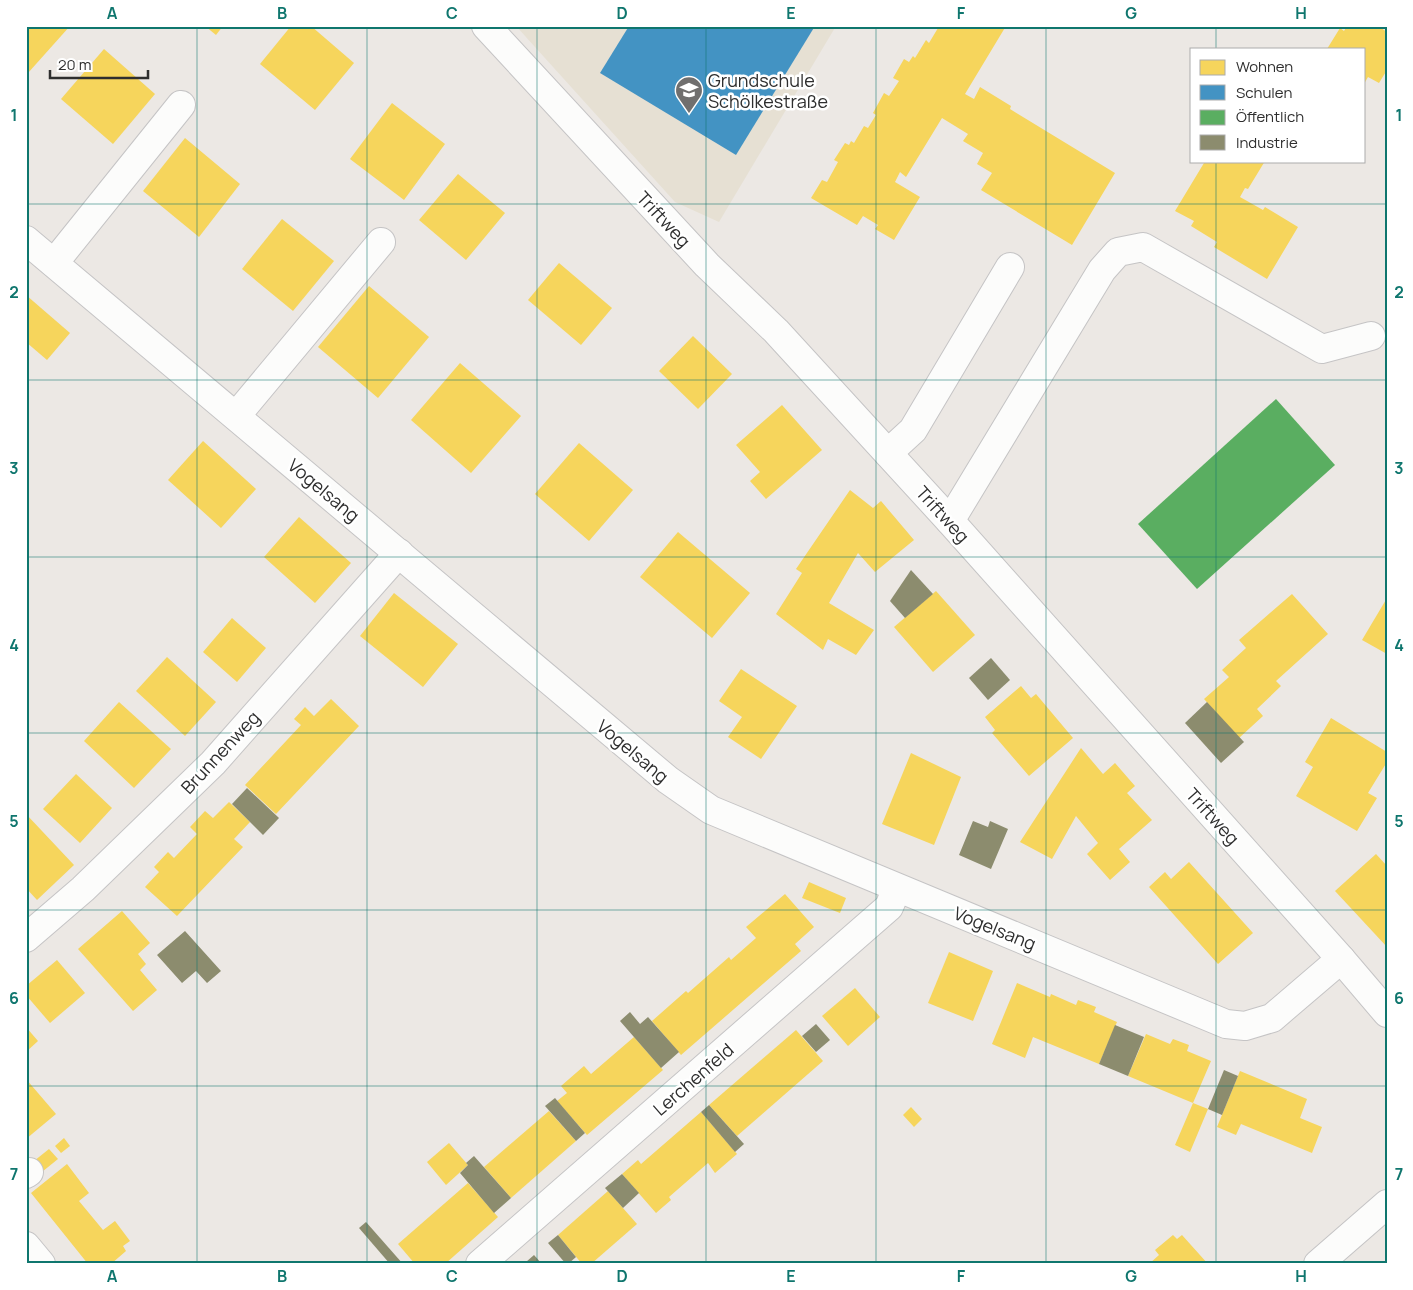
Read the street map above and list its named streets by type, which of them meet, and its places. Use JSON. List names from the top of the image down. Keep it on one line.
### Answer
{"streets":{"street":["Triftweg","Vogelsang","Brunnenweg","Lerchenfeld"]},"crossings":[["Triftweg","Vogelsang"],["Vogelsang","Brunnenweg"],["Vogelsang","Lerchenfeld"]],"places":{"school or university":["Grundschule Schölkestraße"]},"legend":["Wohnen","Schulen","Öffentlich","Industrie"],"scale_bar":"20 m","grid":{"columns":["A","B","C","D","E","F","G","H"],"rows":["1","2","3","4","5","6","7"]}}
